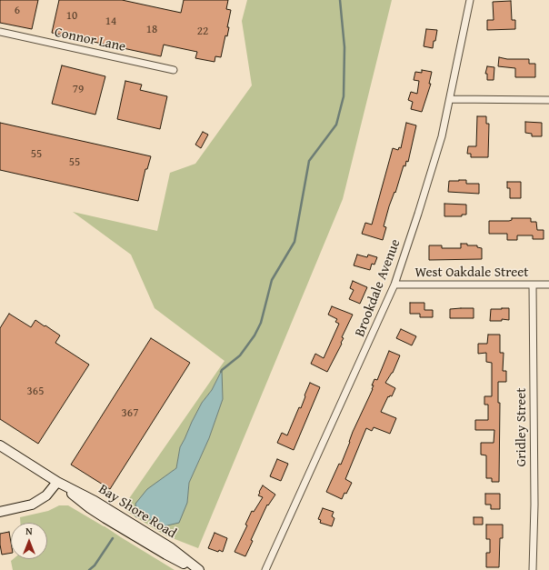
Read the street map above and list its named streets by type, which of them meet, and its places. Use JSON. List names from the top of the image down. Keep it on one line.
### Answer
{"streets":{"main road":["Bay Shore Road"],"street":["Connor Lane","West Oakdale Street","Brookdale Avenue","Gridley Street"]},"crossings":[["West Oakdale Street","Brookdale Avenue"],["West Oakdale Street","Gridley Street"]],"house_numbers":["6","10","14","18","22","79","55","55","365","367"],"north":"top"}
